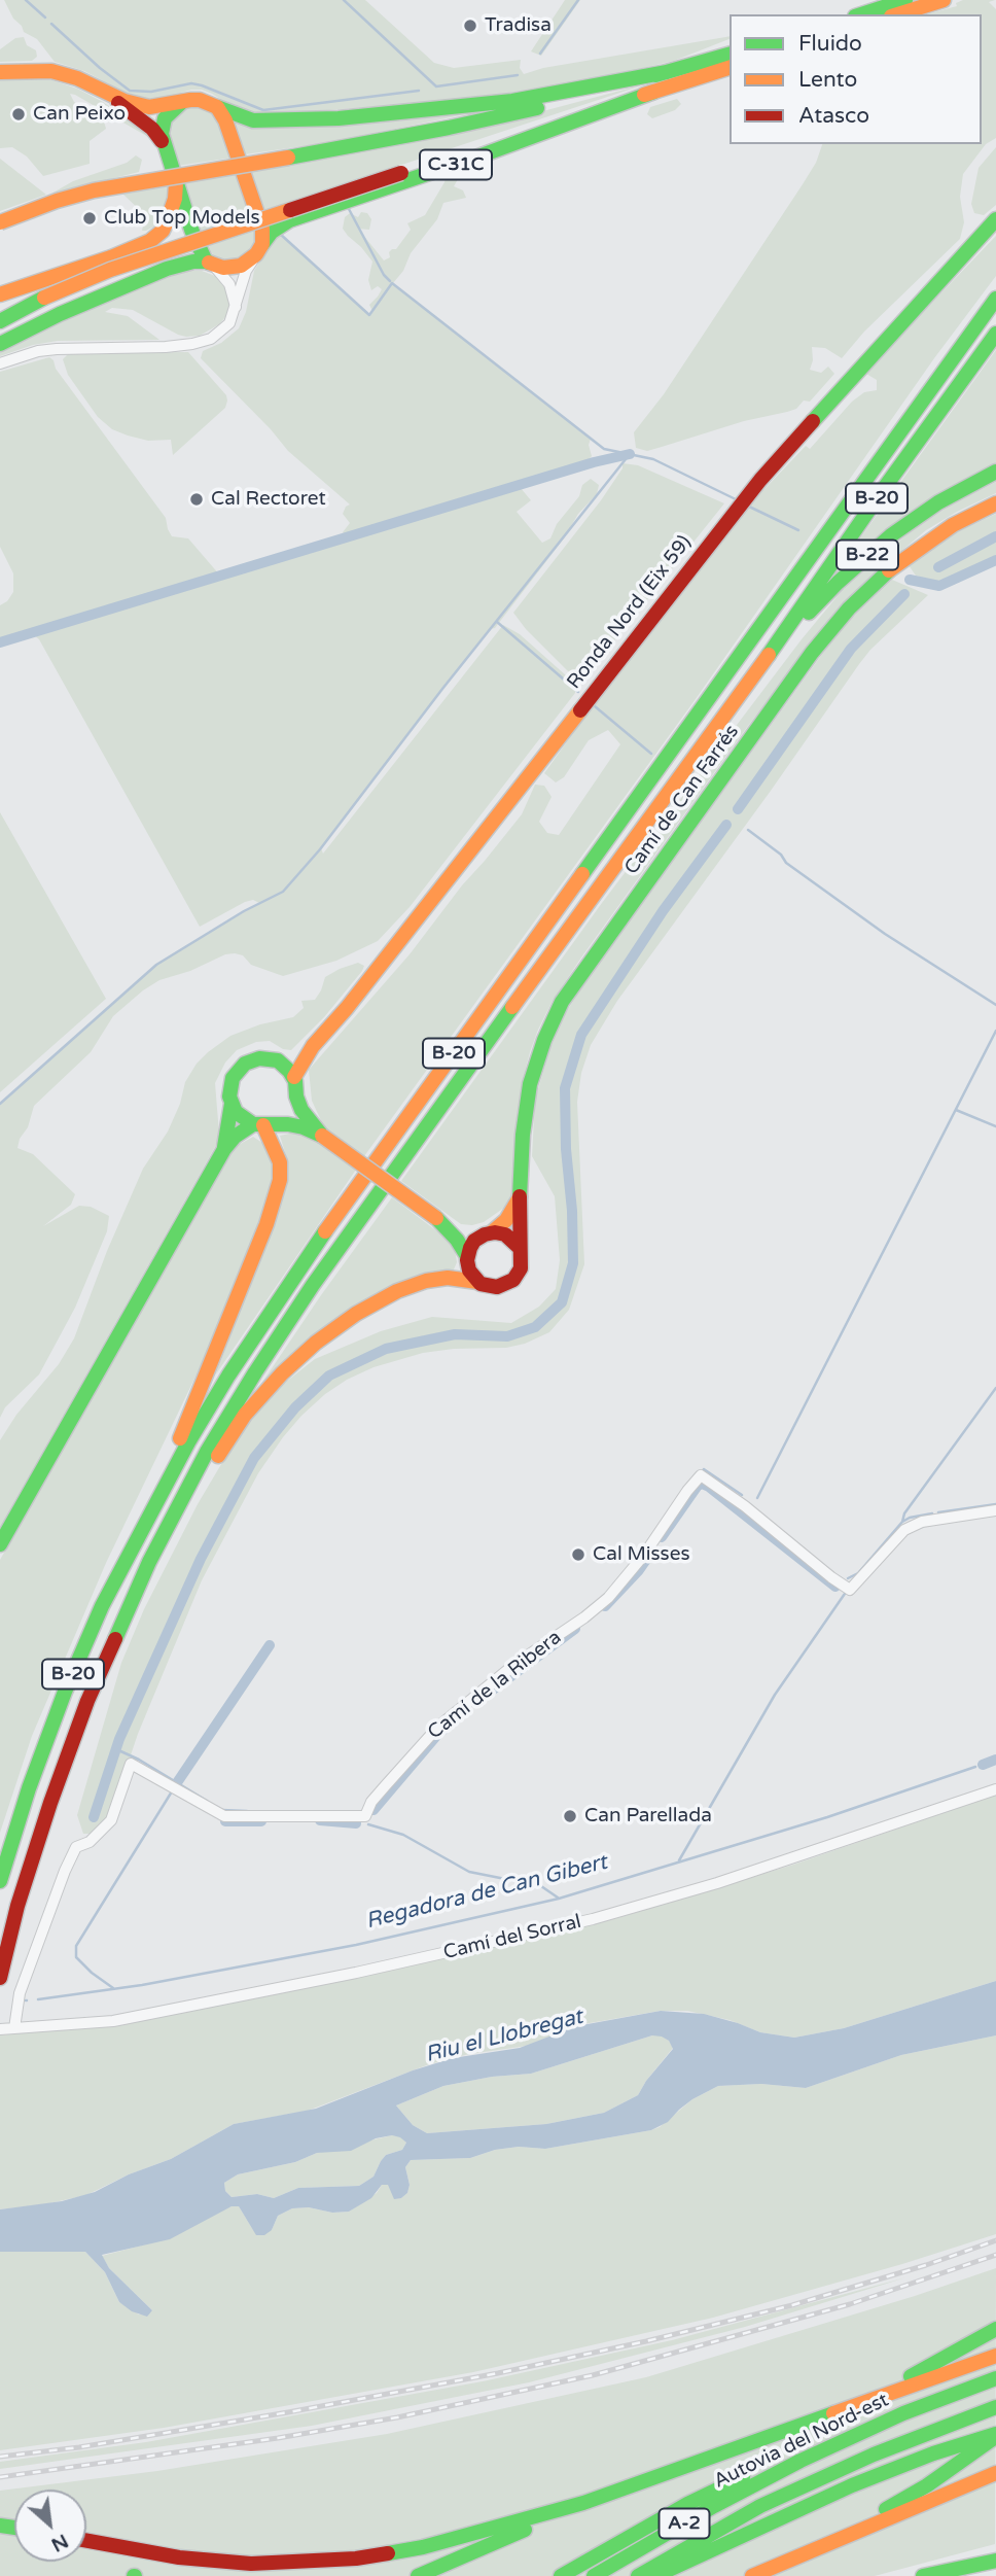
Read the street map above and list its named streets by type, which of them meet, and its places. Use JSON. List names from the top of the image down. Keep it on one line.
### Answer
{"streets":{"main road":["C-31C","B-20","B-22","Ronda Nord (Eix 59)","Camí de Can Farrés","Autovia del Nord-est","A-2"],"street":["Camí de la Ribera","Camí del Sorral"]},"crossings":[["B-20","B-22"],["Camí de la Ribera","Camí del Sorral"]],"water":["Regadora de Can Gibert","Riu el Llobregat"],"places":["Tradisa","Can Peixo","Club Top Models","Cal Rectoret","Cal Misses","Can Parellada"],"legend":["Fluido","Lento","Atasco"],"north":"bottom right"}
